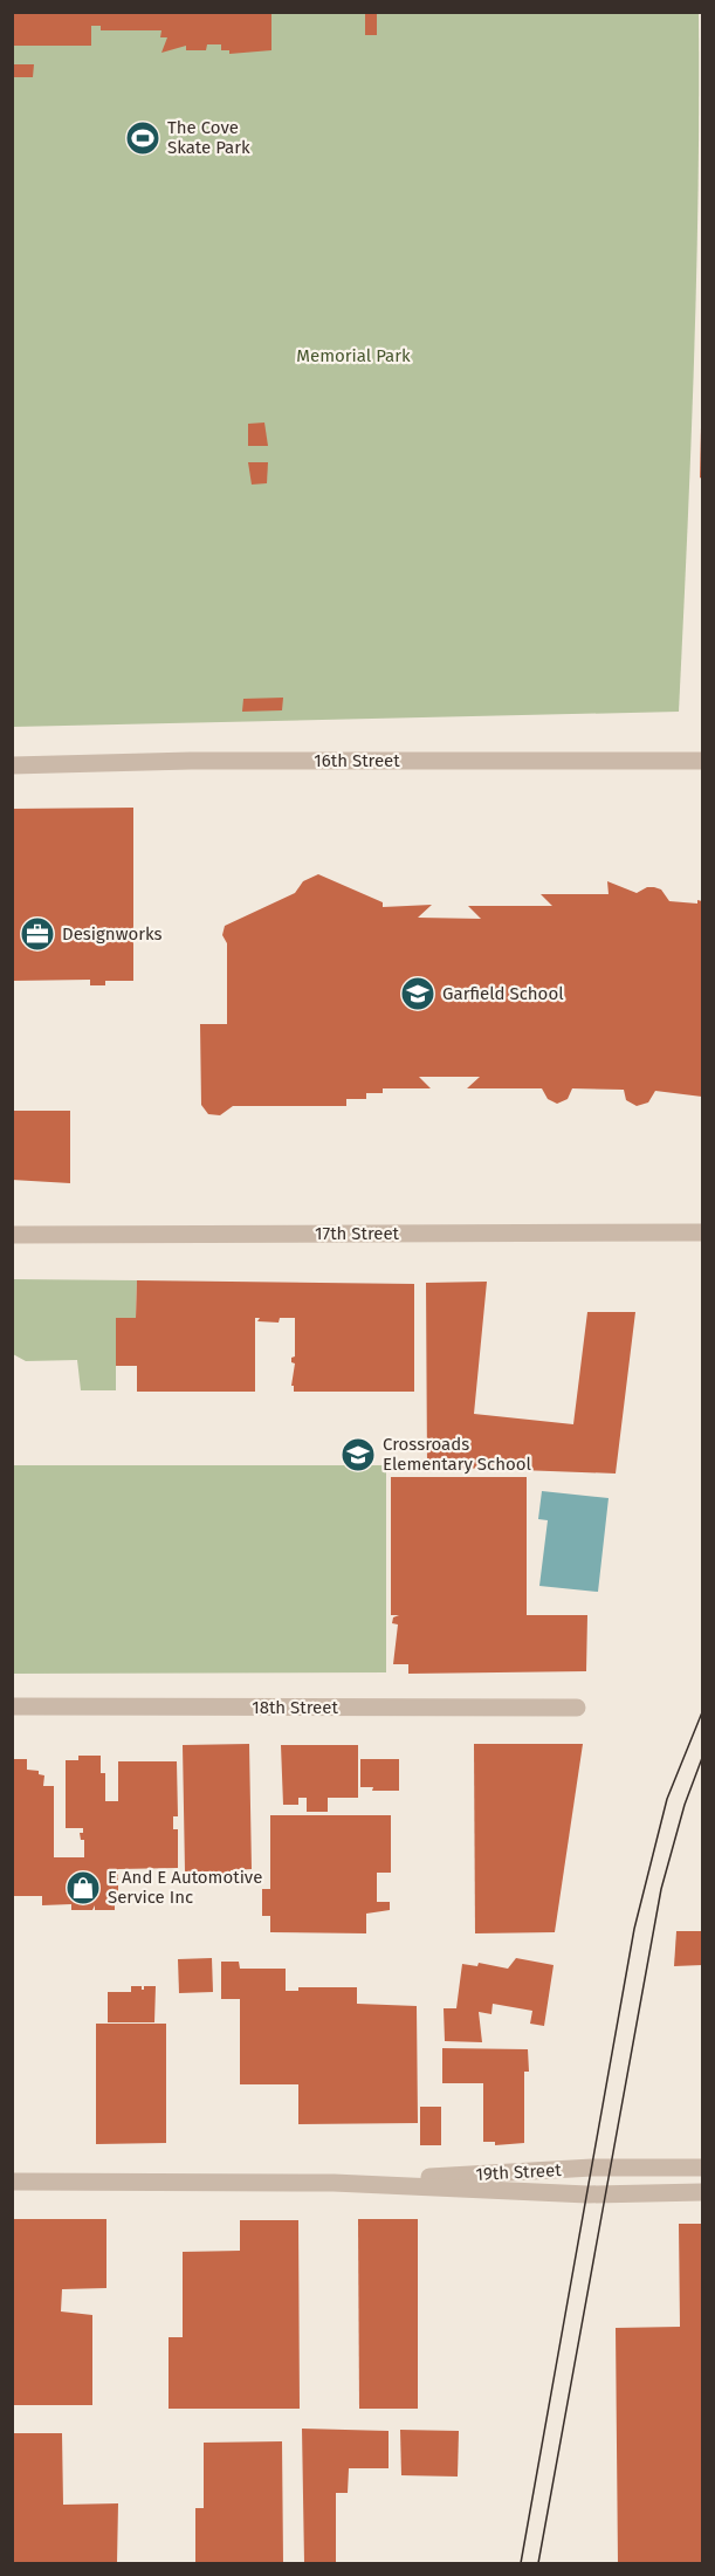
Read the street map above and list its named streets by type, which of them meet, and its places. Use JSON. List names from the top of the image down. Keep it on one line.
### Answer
{"streets":{"street":["16th Street","17th Street","18th Street","19th Street"]},"parks":["Memorial Park"],"places":{"sports":["The Cove Skate Park"],"office":["Designworks"],"school or university":["Garfield School","Crossroads Elementary School"],"shop":["E And E Automotive Service Inc"]}}
